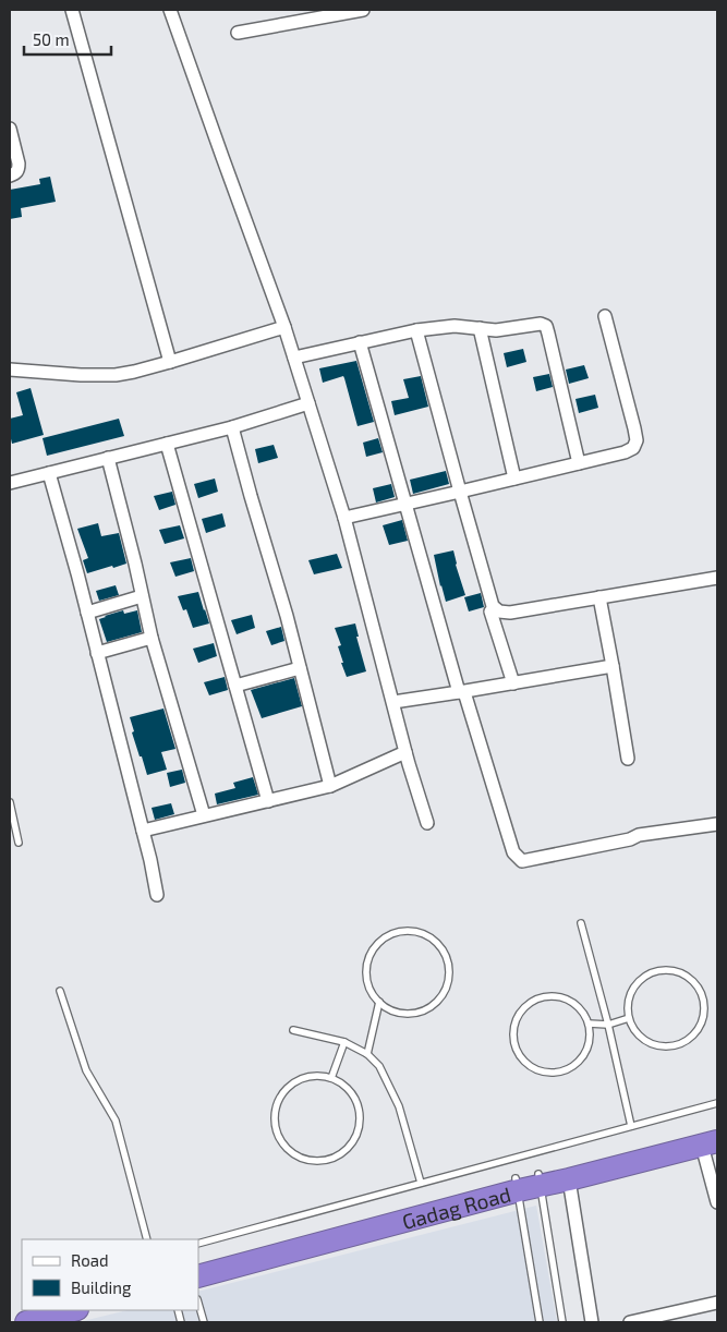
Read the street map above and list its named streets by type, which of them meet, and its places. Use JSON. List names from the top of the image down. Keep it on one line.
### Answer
{"streets":{"highway":["Gadag Road"]},"legend":["Road","Building"],"scale_bar":"50 m"}
